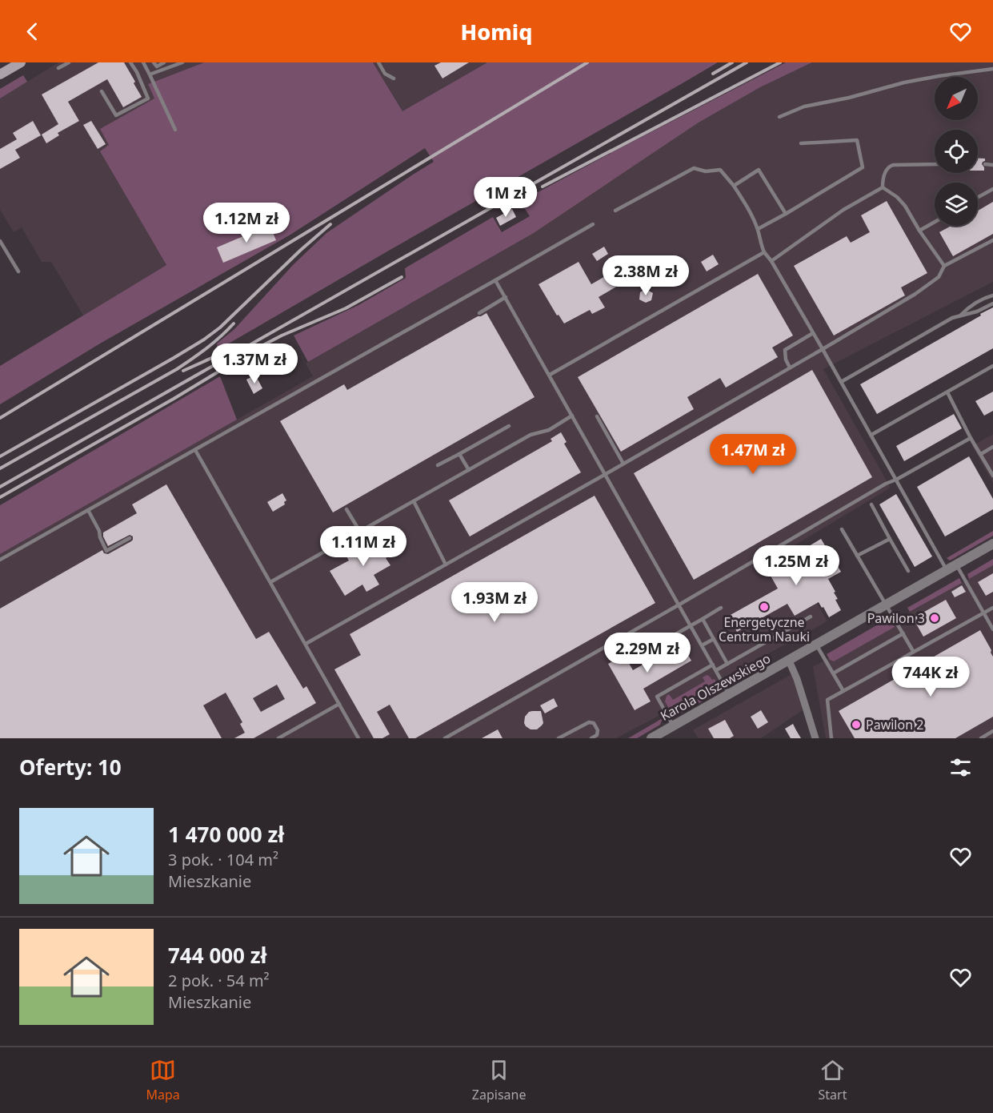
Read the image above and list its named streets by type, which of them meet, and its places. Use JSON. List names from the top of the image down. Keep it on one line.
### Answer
{"streets":{"street":["Karola Olszewskiego"]},"places":["Energetyczne Centrum Nauki","Pawilon 3","Pawilon 2"],"north":"bottom left","page":{"header":"Homiq","price":["1M zł","1.12M zł","2.38M zł","1.37M zł","1.47M zł","1.11M zł","1.25M zł","1.93M zł","2.29M zł","744K zł"],"heading":"Oferty: 10","list":[{"name":"1 470 000 zł","note":"3 pok. · 104 m² · Mieszkanie"},{"name":"744 000 zł","note":"2 pok. · 54 m² · Mieszkanie"}],"tabs":["Mapa","Zapisane","Start"]}}
